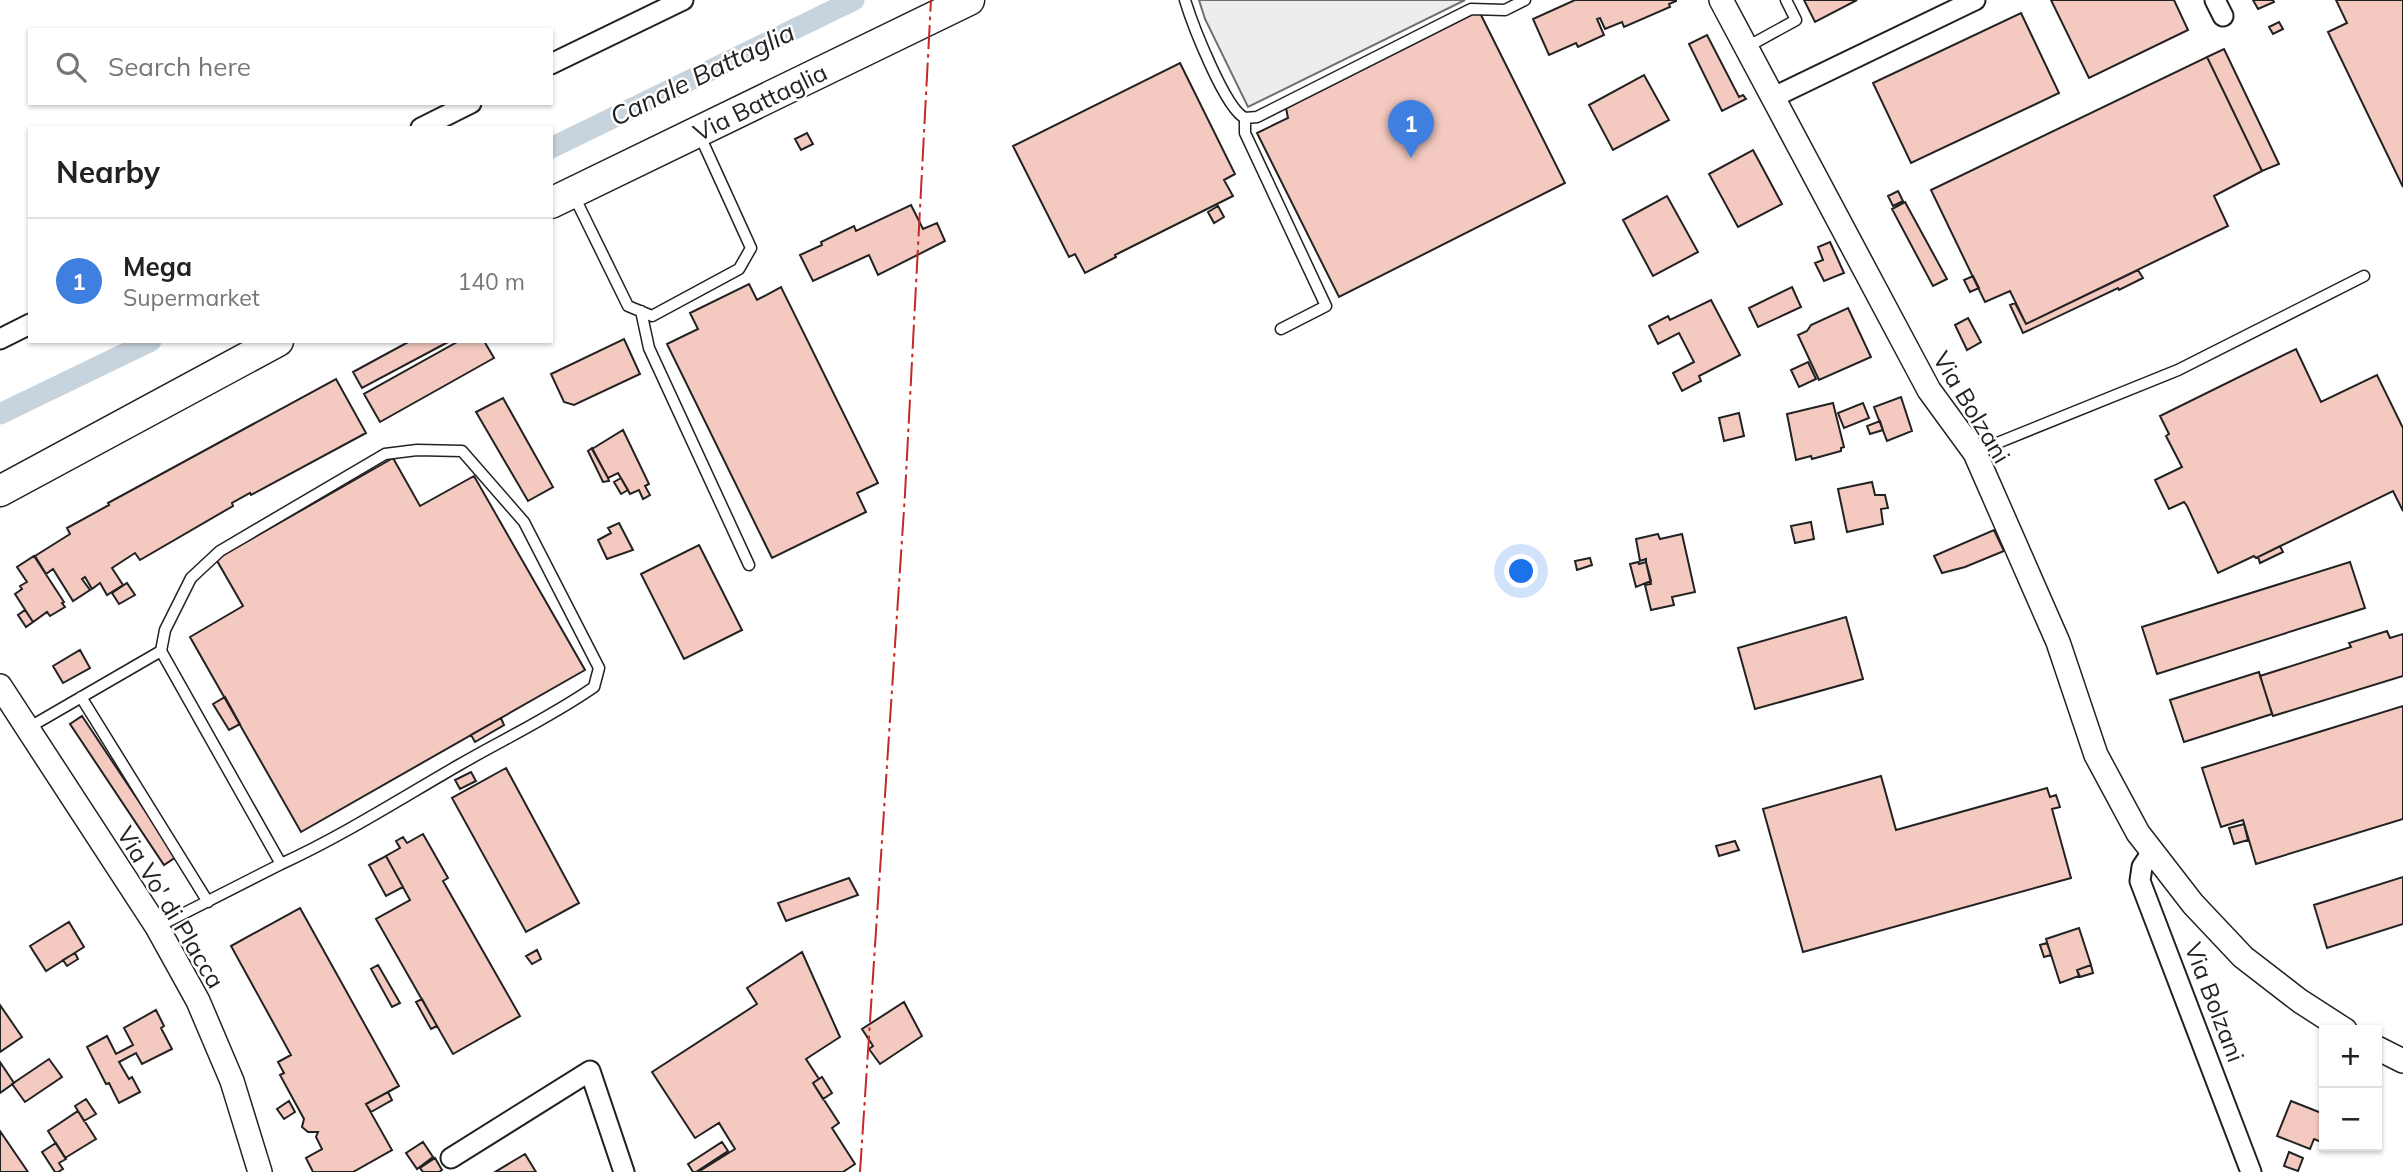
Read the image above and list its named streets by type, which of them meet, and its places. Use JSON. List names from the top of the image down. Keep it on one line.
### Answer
{"streets":{"main road":["Via Battaglia"],"street":["Via Bolzani","Via Vo' di Placca"]},"water":["Canale Battaglia"],"page":{"search":"Search here","pins":"1","heading":"Nearby","list":[{"mark":"1","name":"Mega","note":"Supermarket","value":"140 m"}],"map_buttons":["+","−"]}}
